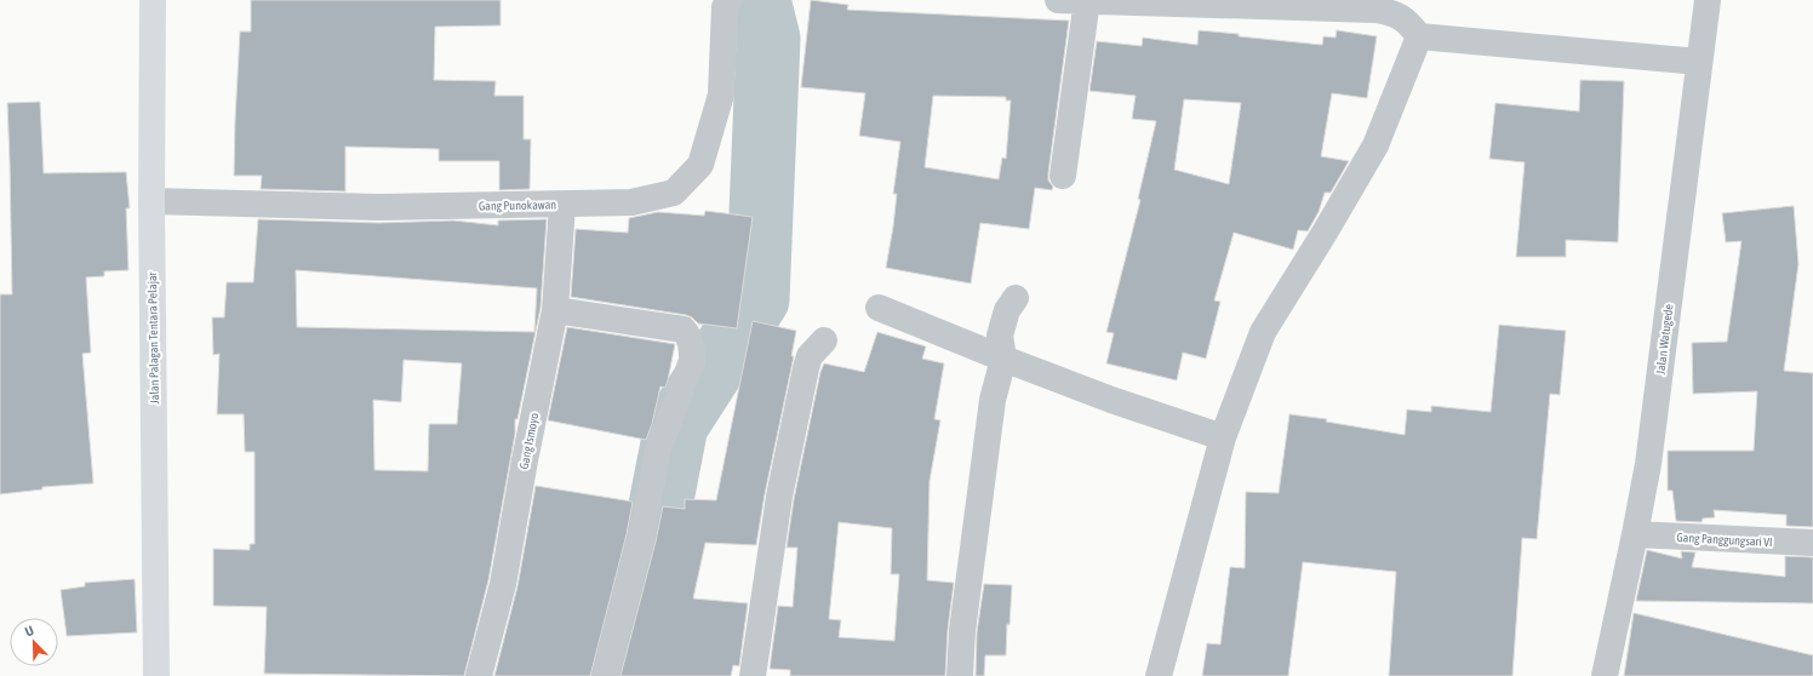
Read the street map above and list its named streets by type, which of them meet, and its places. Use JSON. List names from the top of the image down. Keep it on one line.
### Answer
{"streets":{"main road":["Jalan Palagan Tentara Pelajar"],"street":["Gang Punokawan","Jalan Watugede","Gang Ismoyo","Gang Panggungsari VI"]},"crossings":[["Gang Punokawan","Jalan Palagan Tentara Pelajar"],["Gang Punokawan","Gang Ismoyo"],["Jalan Watugede","Gang Panggungsari VI"]],"north":"top left"}
